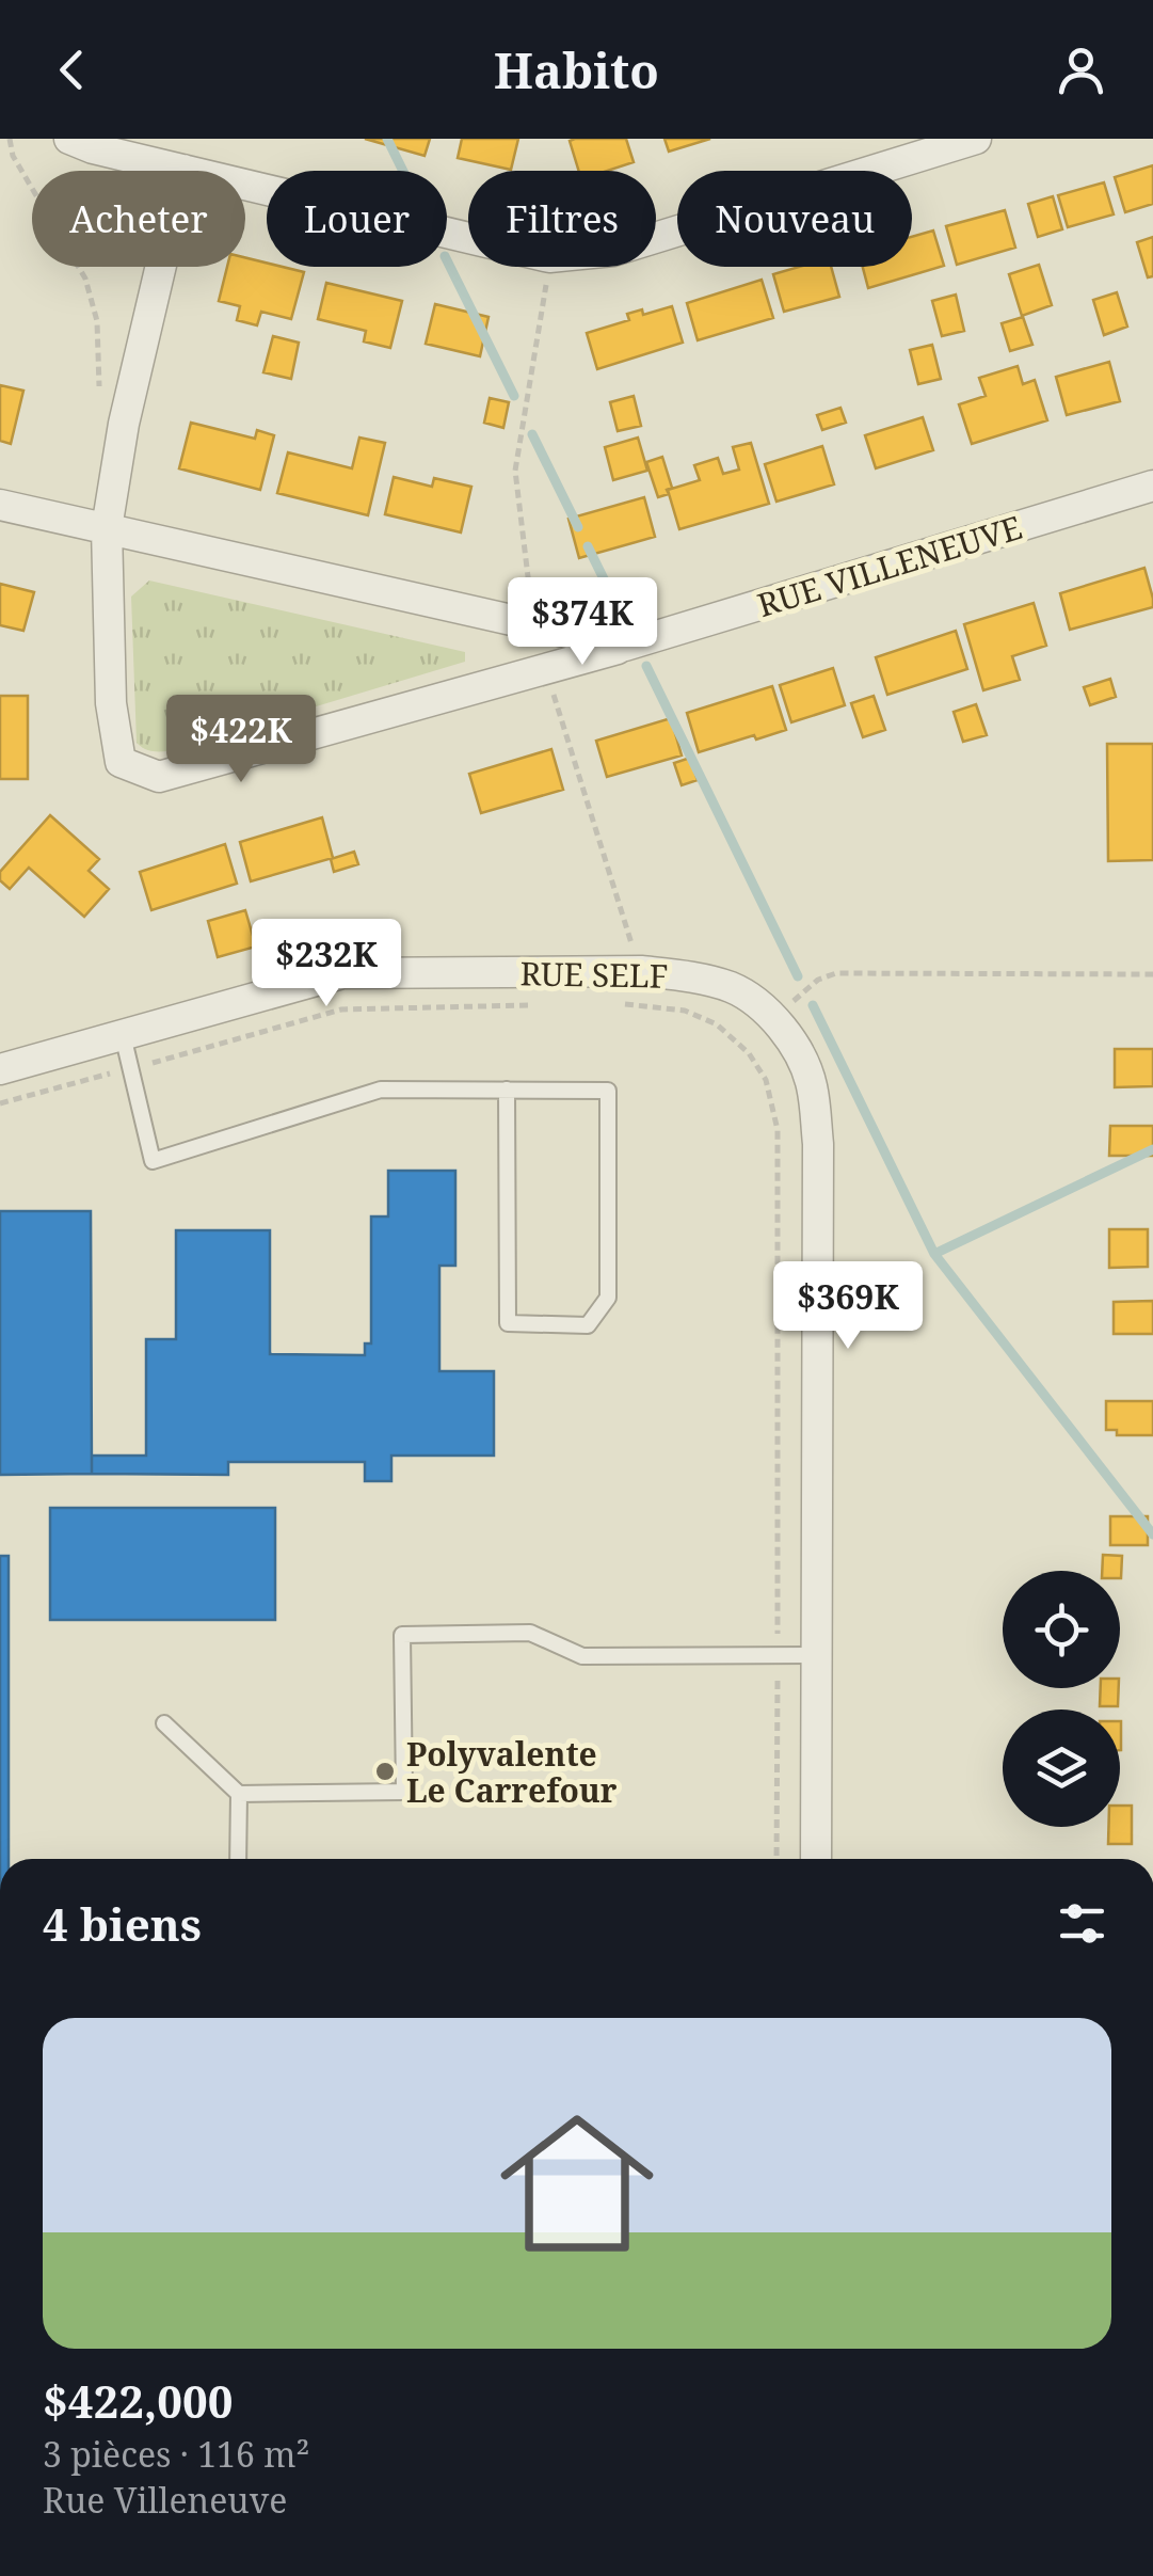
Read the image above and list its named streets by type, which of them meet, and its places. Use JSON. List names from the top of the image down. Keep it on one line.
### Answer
{"streets":{"street":["RUE VILLENEUVE","RUE SELF"]},"places":["Polyvalente Le Carrefour"],"page":{"header":"Habito","chip":["Acheter","Louer","Filtres","Nouveau"],"price":["$374K","$422K","$232K","$369K"],"heading":"4 biens","list":[{"name":"$422,000","note":"3 pièces · 116 m² · Rue Villeneuve"}]}}
